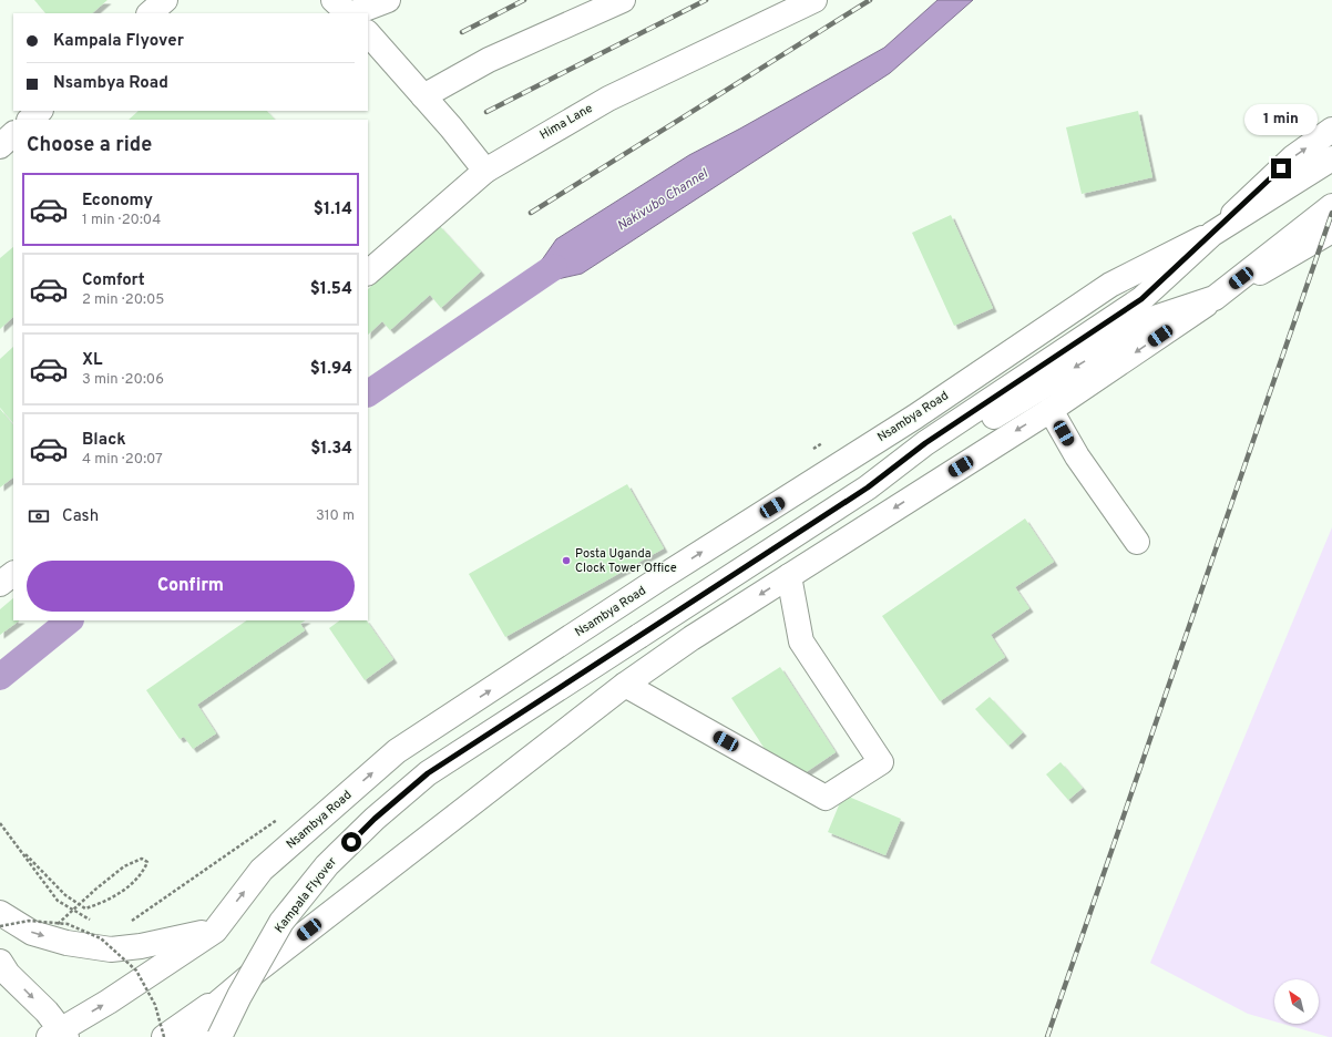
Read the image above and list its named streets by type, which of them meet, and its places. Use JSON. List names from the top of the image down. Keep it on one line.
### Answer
{"streets":{"main road":["Hima Lane","Nsambya Road","Kampala Flyover"]},"water":["Nakivubo Channel"],"places":["Posta Uganda Clock Tower Office"],"north":"top left","page":{"banner":["Kampala Flyover","Nsambya Road"],"bubble":"1 min","heading":"Choose a ride","list":[{"name":"Economy","note":"1 min · 20:04","value":"$1.14"},{"name":"Comfort","note":"2 min · 20:05","value":"$1.54"},{"name":"XL","note":"3 min · 20:06","value":"$1.94"},{"name":"Black","note":"4 min · 20:07","value":"$1.34"}],"pay":["Cash","310 m"],"buttons":"Confirm"}}
